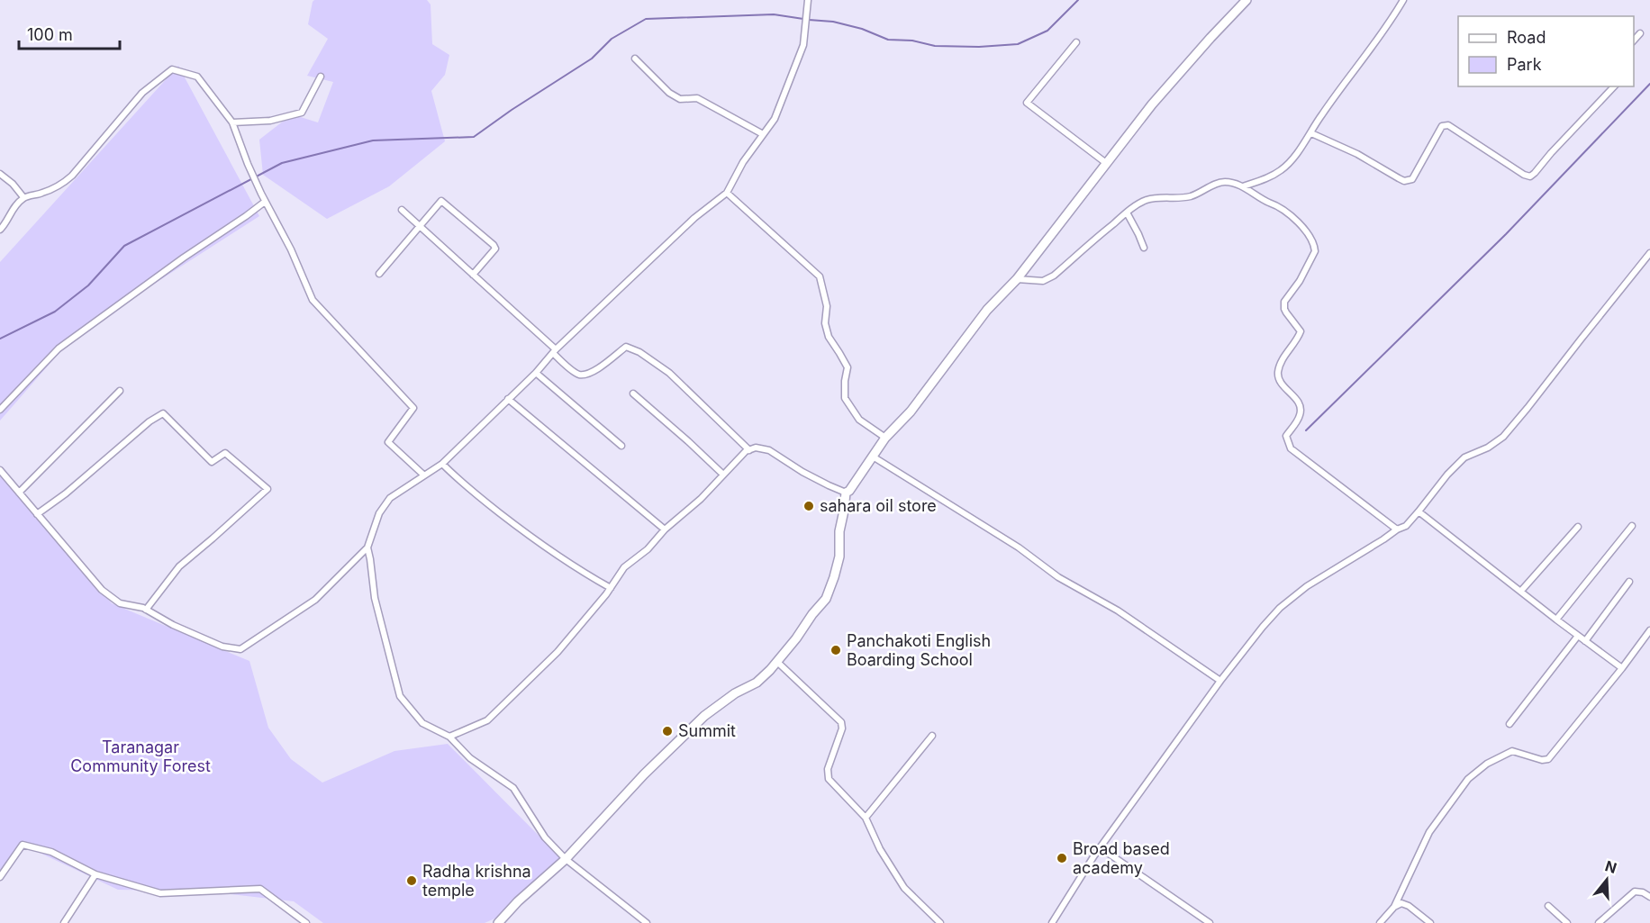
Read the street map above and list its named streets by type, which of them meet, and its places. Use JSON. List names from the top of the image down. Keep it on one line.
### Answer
{"parks":["Taranagar Community Forest"],"places":["sahara oil store","Panchakoti English Boarding School","Summit","Broad based academy","Radha krishna temple"],"legend":["Road","Park"],"scale_bar":"100 m","north":"top"}
